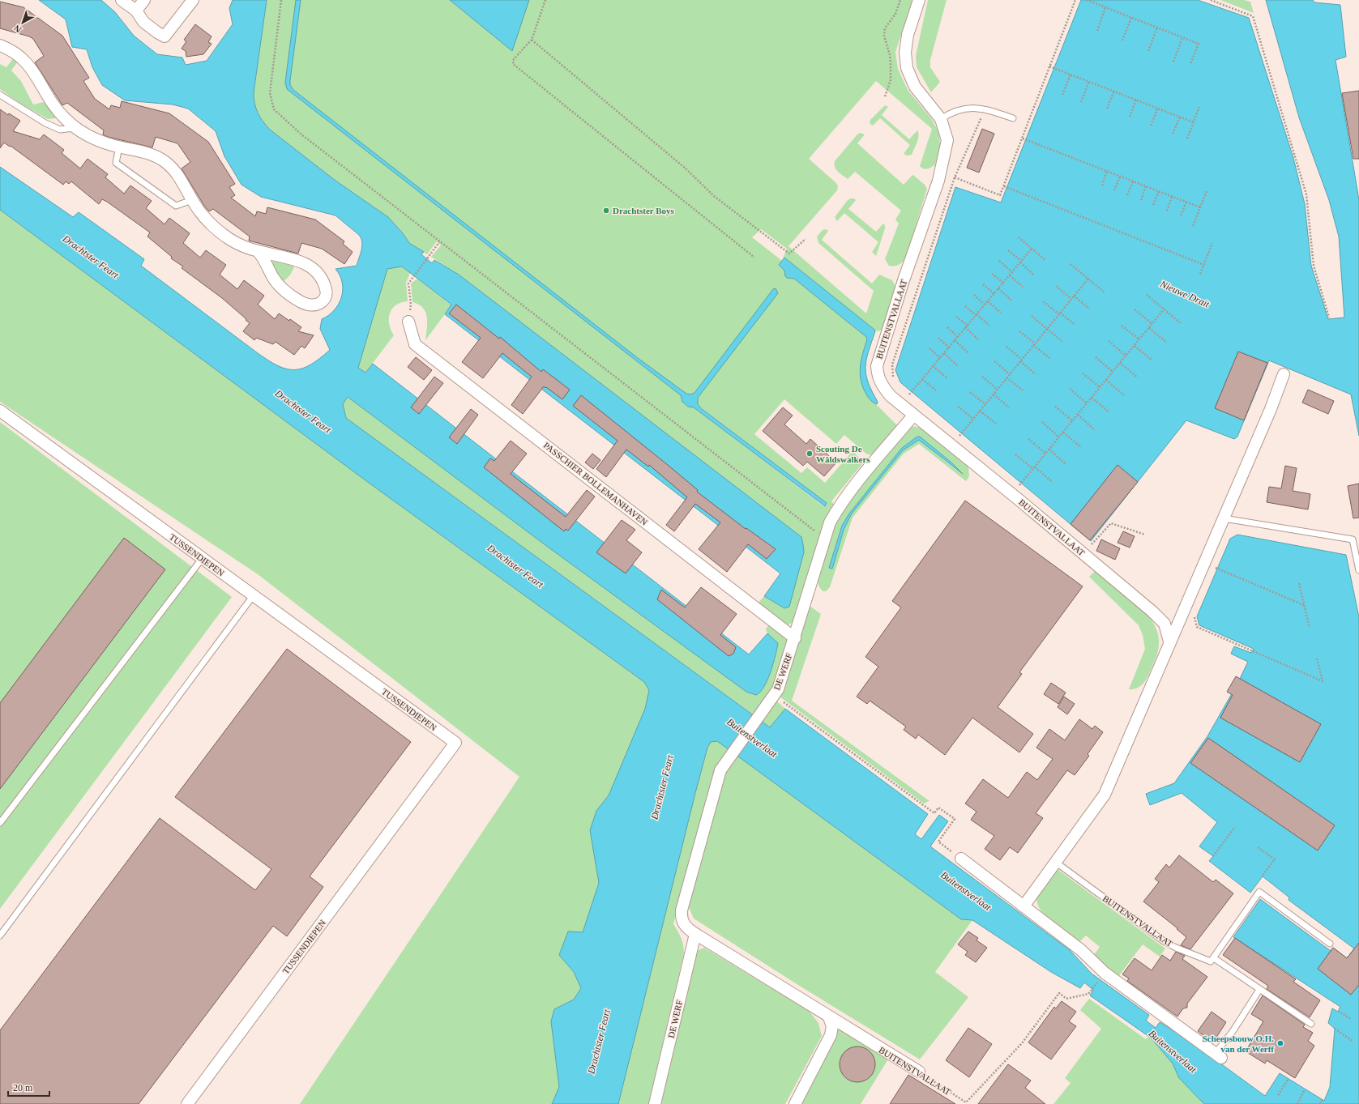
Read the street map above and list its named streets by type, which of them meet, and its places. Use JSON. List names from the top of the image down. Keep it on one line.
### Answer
{"streets":{"street":["BUITENSTVALLAAT","PASSCHIER BOLLEMANHAVEN","TUSSENDIEPEN","DE WERF"]},"crossings":[["BUITENSTVALLAAT","DE WERF"],["PASSCHIER BOLLEMANHAVEN","DE WERF"]],"water":["Drachtster Feart","Nieuwe Drait","Buitenstverlaat"],"places":["Drachtster Boys","Scouting De Wâldswalkers","Scheepsbouw O.H. van der Werff"],"scale_bar":"20 m","north":"bottom left"}
